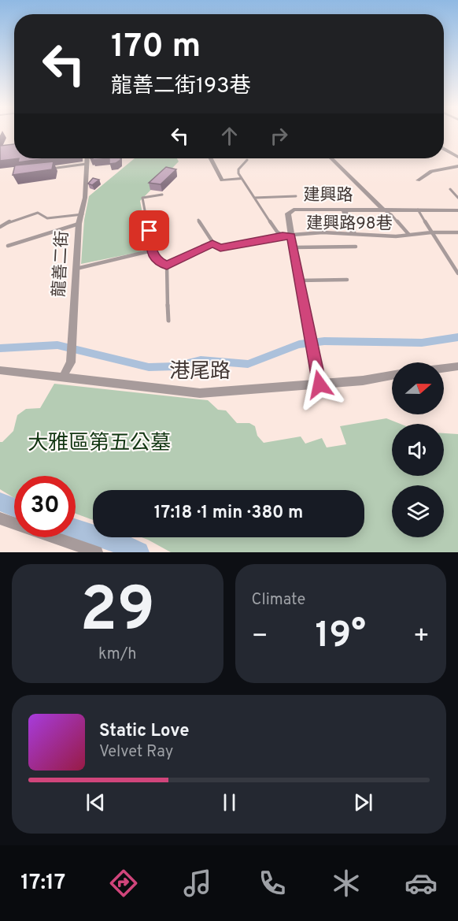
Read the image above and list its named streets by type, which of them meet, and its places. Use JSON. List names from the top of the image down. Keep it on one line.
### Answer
{"streets":{"street":["建興路","龍善二街","港尾路"],"lane":["建興路98巷"]},"crossings":[["建興路","建興路98巷"],["建興路","港尾路"],["龍善二街","港尾路"]],"parks":["大雅區第五公墓"],"north":"right","page":{"turn":["170 m","龍善二街193巷"],"limit":"30","trip":"17:18 · 1 min · 380 m","tile":[["29","km/h"],"Climate"],"heat":["−","19°","+"],"song":["Static Love","Velvet Ray"],"tabs":"17:17"}}
